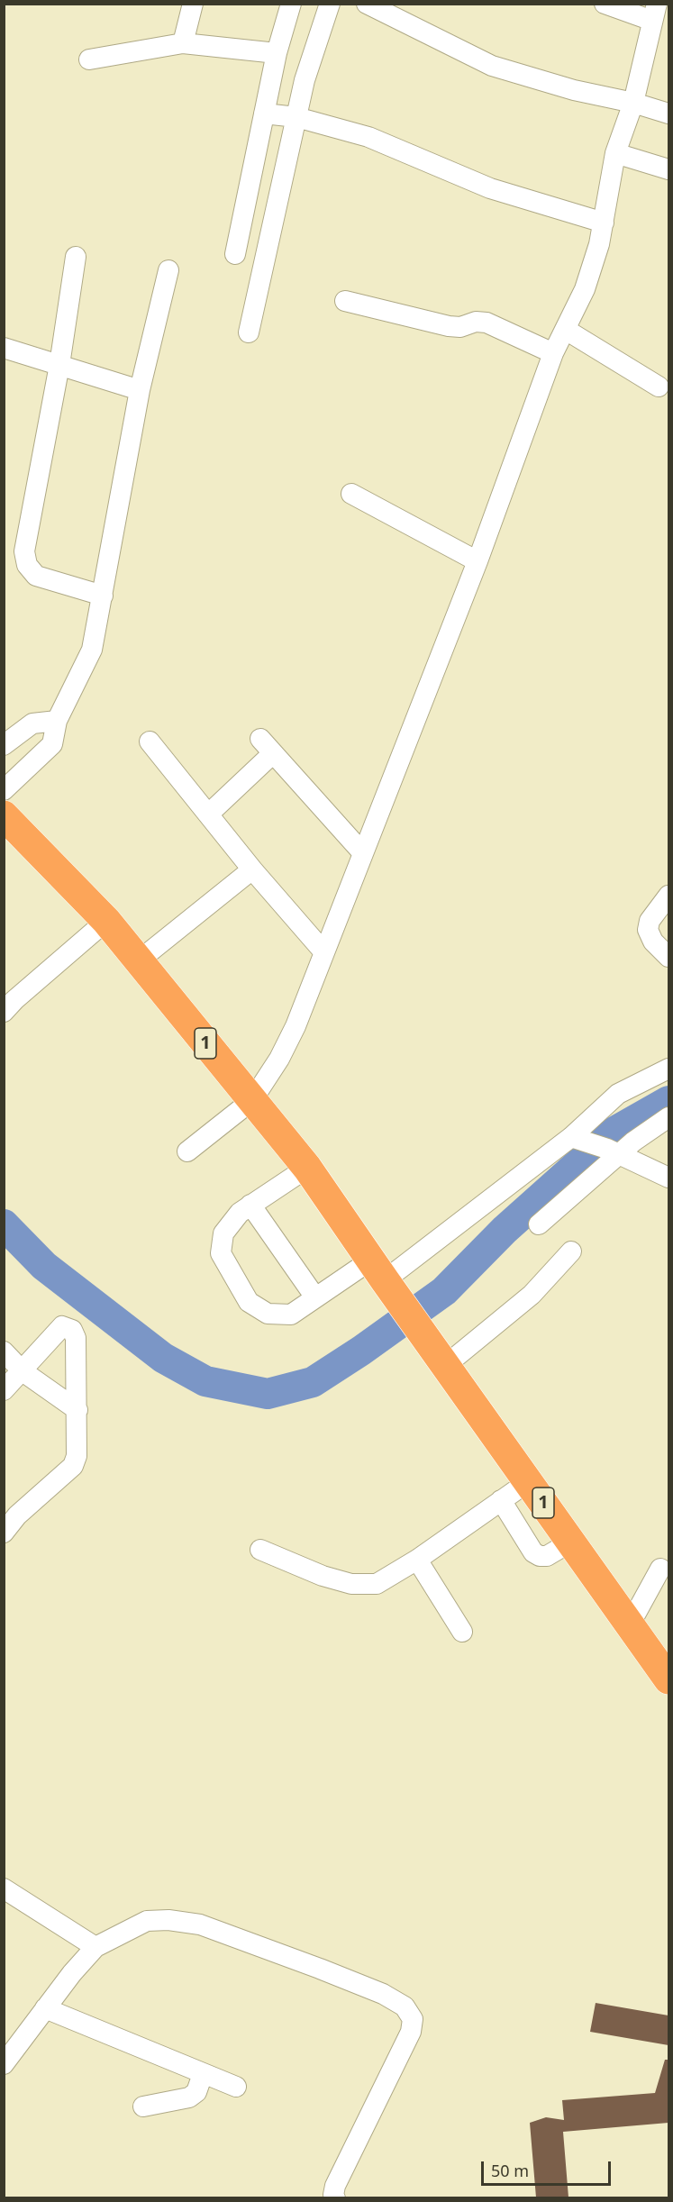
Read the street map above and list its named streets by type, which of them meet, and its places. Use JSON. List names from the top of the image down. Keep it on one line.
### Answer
{"streets":{"highway":["1"]},"scale_bar":"50 m"}
